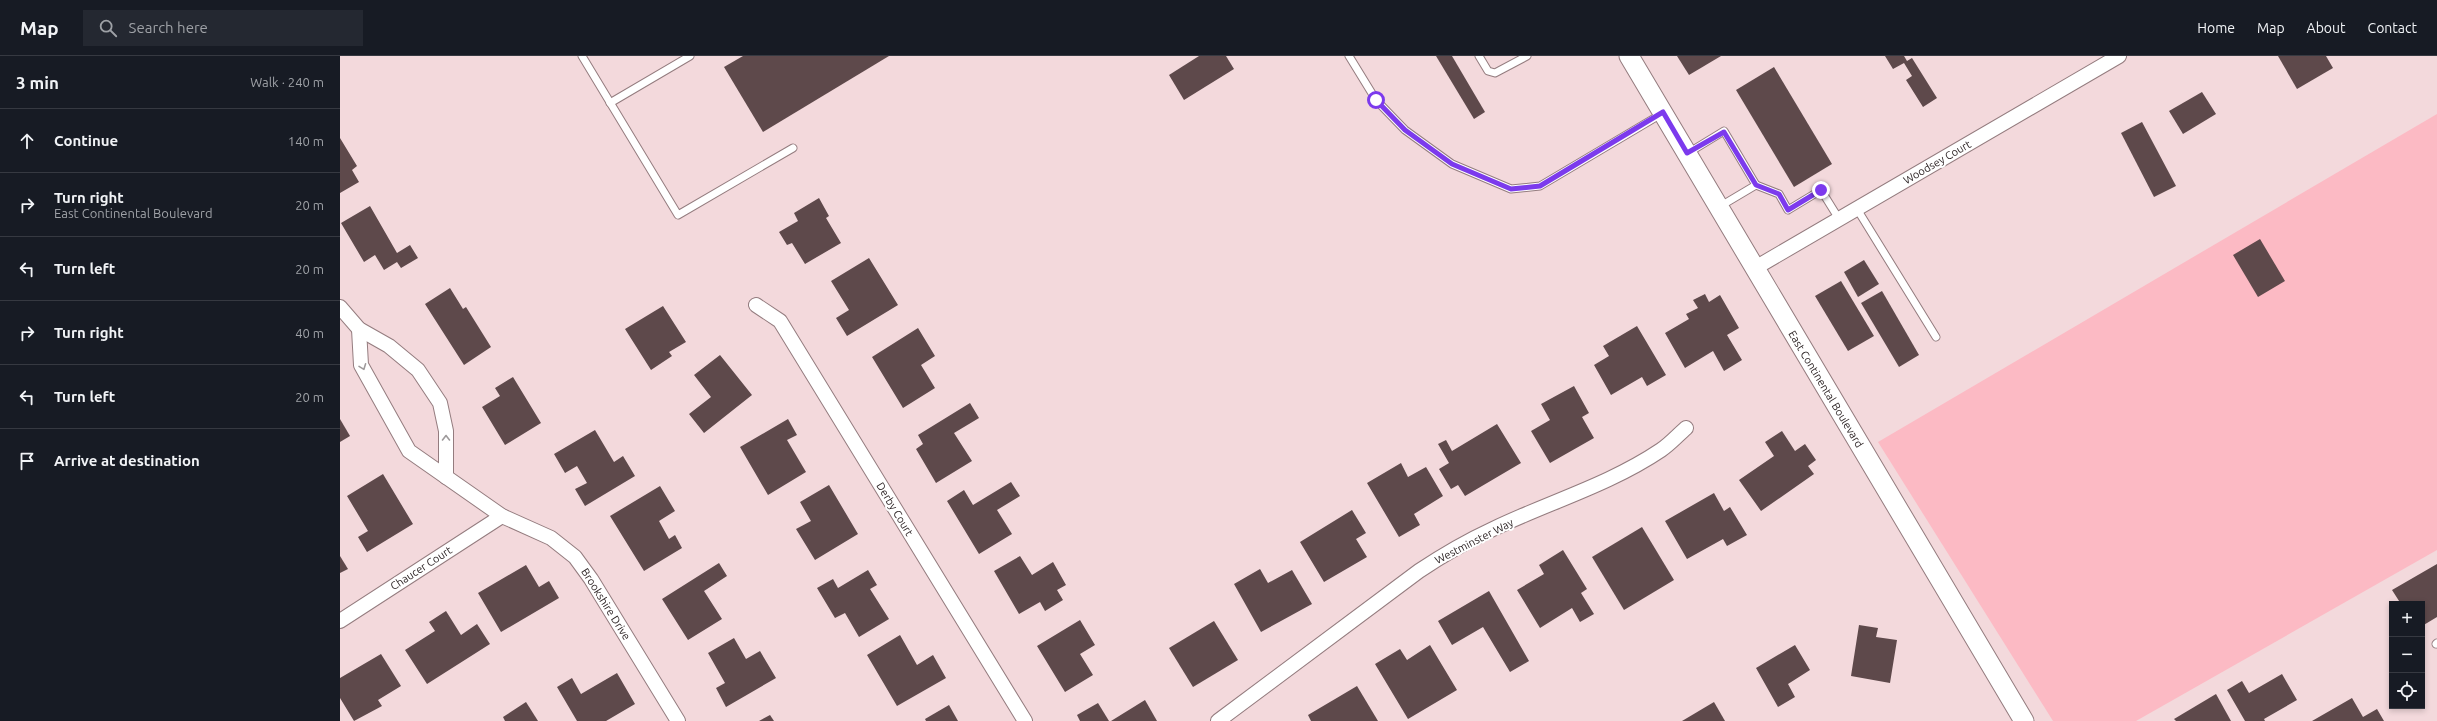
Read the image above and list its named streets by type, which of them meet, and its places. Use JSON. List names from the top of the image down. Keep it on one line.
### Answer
{"streets":{"main road":["East Continental Boulevard"],"street":["Woodsey Court","Derby Court","Westminster Way","Chaucer Court","Brookshire Drive"]},"crossings":[["Woodsey Court","East Continental Boulevard"],["Chaucer Court","Brookshire Drive"]],"page":{"header":"Map","search":"Search here","nav":["Home","Map","About","Contact"],"heading":["3 min","Walk · 240 m"],"list":[["Continue","140 m"],["Turn right","East Continental Boulevard","20 m"],["Turn left","20 m"],["Turn right","40 m"],["Turn left","20 m"],"Arrive at destination"],"map_buttons":["+","−"]}}
